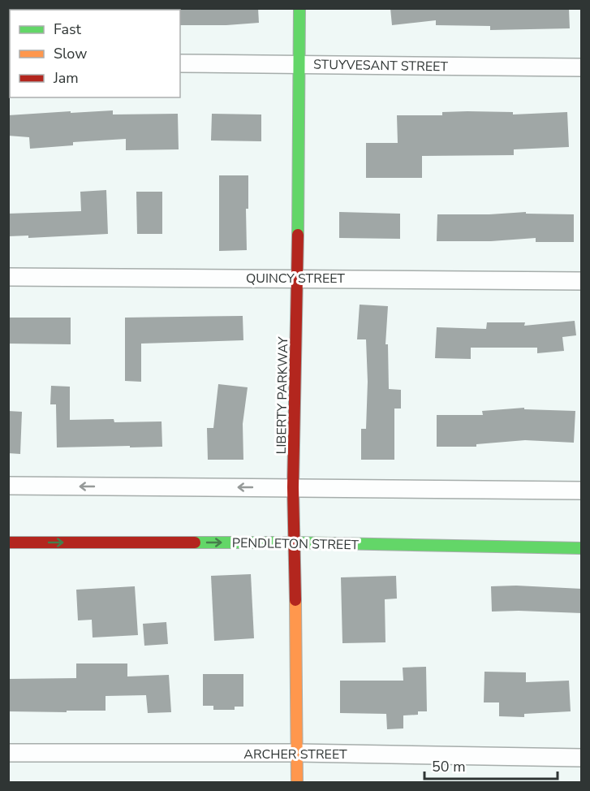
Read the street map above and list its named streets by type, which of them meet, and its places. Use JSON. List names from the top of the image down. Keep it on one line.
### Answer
{"streets":{"street":["STUYVESANT STREET","QUINCY STREET","LIBERTY PARKWAY","PENDLETON STREET","ARCHER STREET"]},"crossings":[["STUYVESANT STREET","LIBERTY PARKWAY"],["QUINCY STREET","LIBERTY PARKWAY"],["LIBERTY PARKWAY","PENDLETON STREET"],["LIBERTY PARKWAY","ARCHER STREET"]],"legend":["Fast","Slow","Jam"],"scale_bar":"50 m"}
